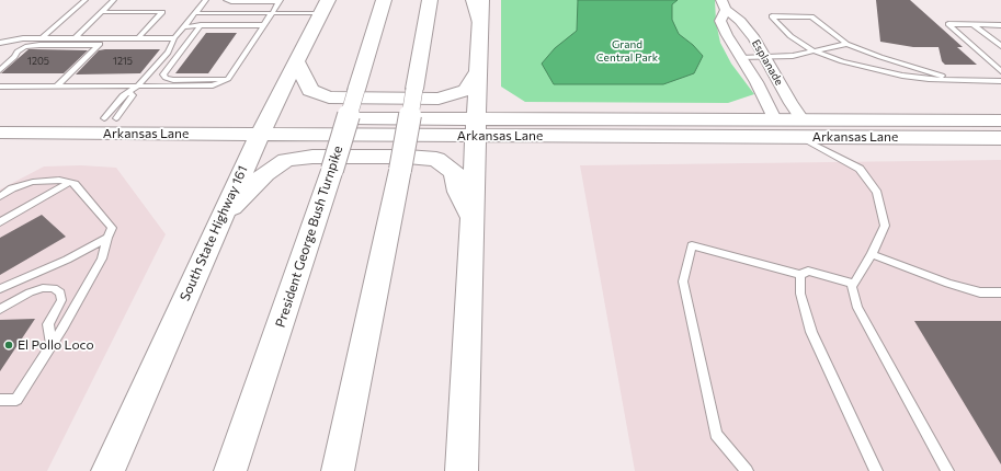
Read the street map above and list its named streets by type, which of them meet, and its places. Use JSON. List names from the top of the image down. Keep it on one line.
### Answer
{"streets":{"main road":["Arkansas Lane","South State Highway 161","President George Bush Turnpike"],"street":["Esplanade"]},"crossings":[["Esplanade","Arkansas Lane"],["Arkansas Lane","South State Highway 161"]],"parks":["Grand Central Park"],"places":["El Pollo Loco"],"house_numbers":["1205","1215"]}
